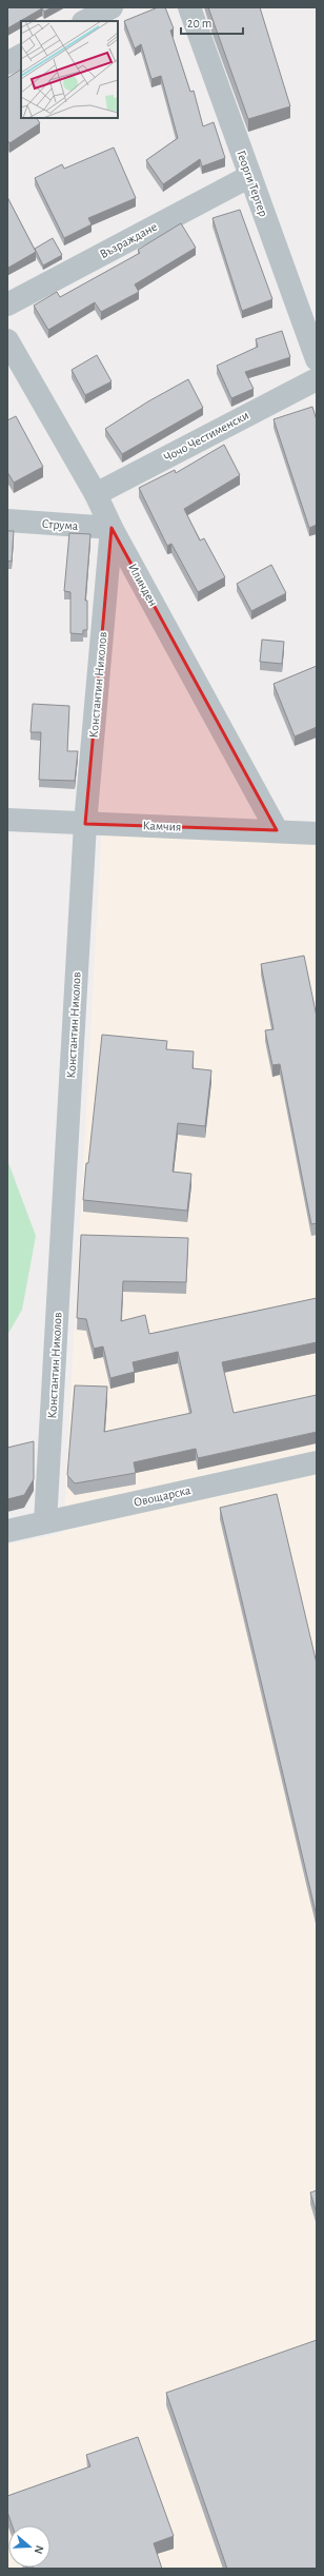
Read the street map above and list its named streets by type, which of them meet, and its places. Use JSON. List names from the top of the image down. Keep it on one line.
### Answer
{"streets":{"street":["Георги Тертер","Възраждане","Чочо Честименски","Струма","Илинден","Константин Николов","Камчия","Овощарска"]},"crossings":[["Георги Тертер","Възраждане"],["Чочо Честименски","Илинден"],["Струма","Илинден"],["Струма","Константин Николов"],["Илинден","Константин Николов"],["Илинден","Камчия"],["Константин Николов","Камчия"],["Константин Николов","Овощарска"]],"scale_bar":"20 m","north":"right"}
